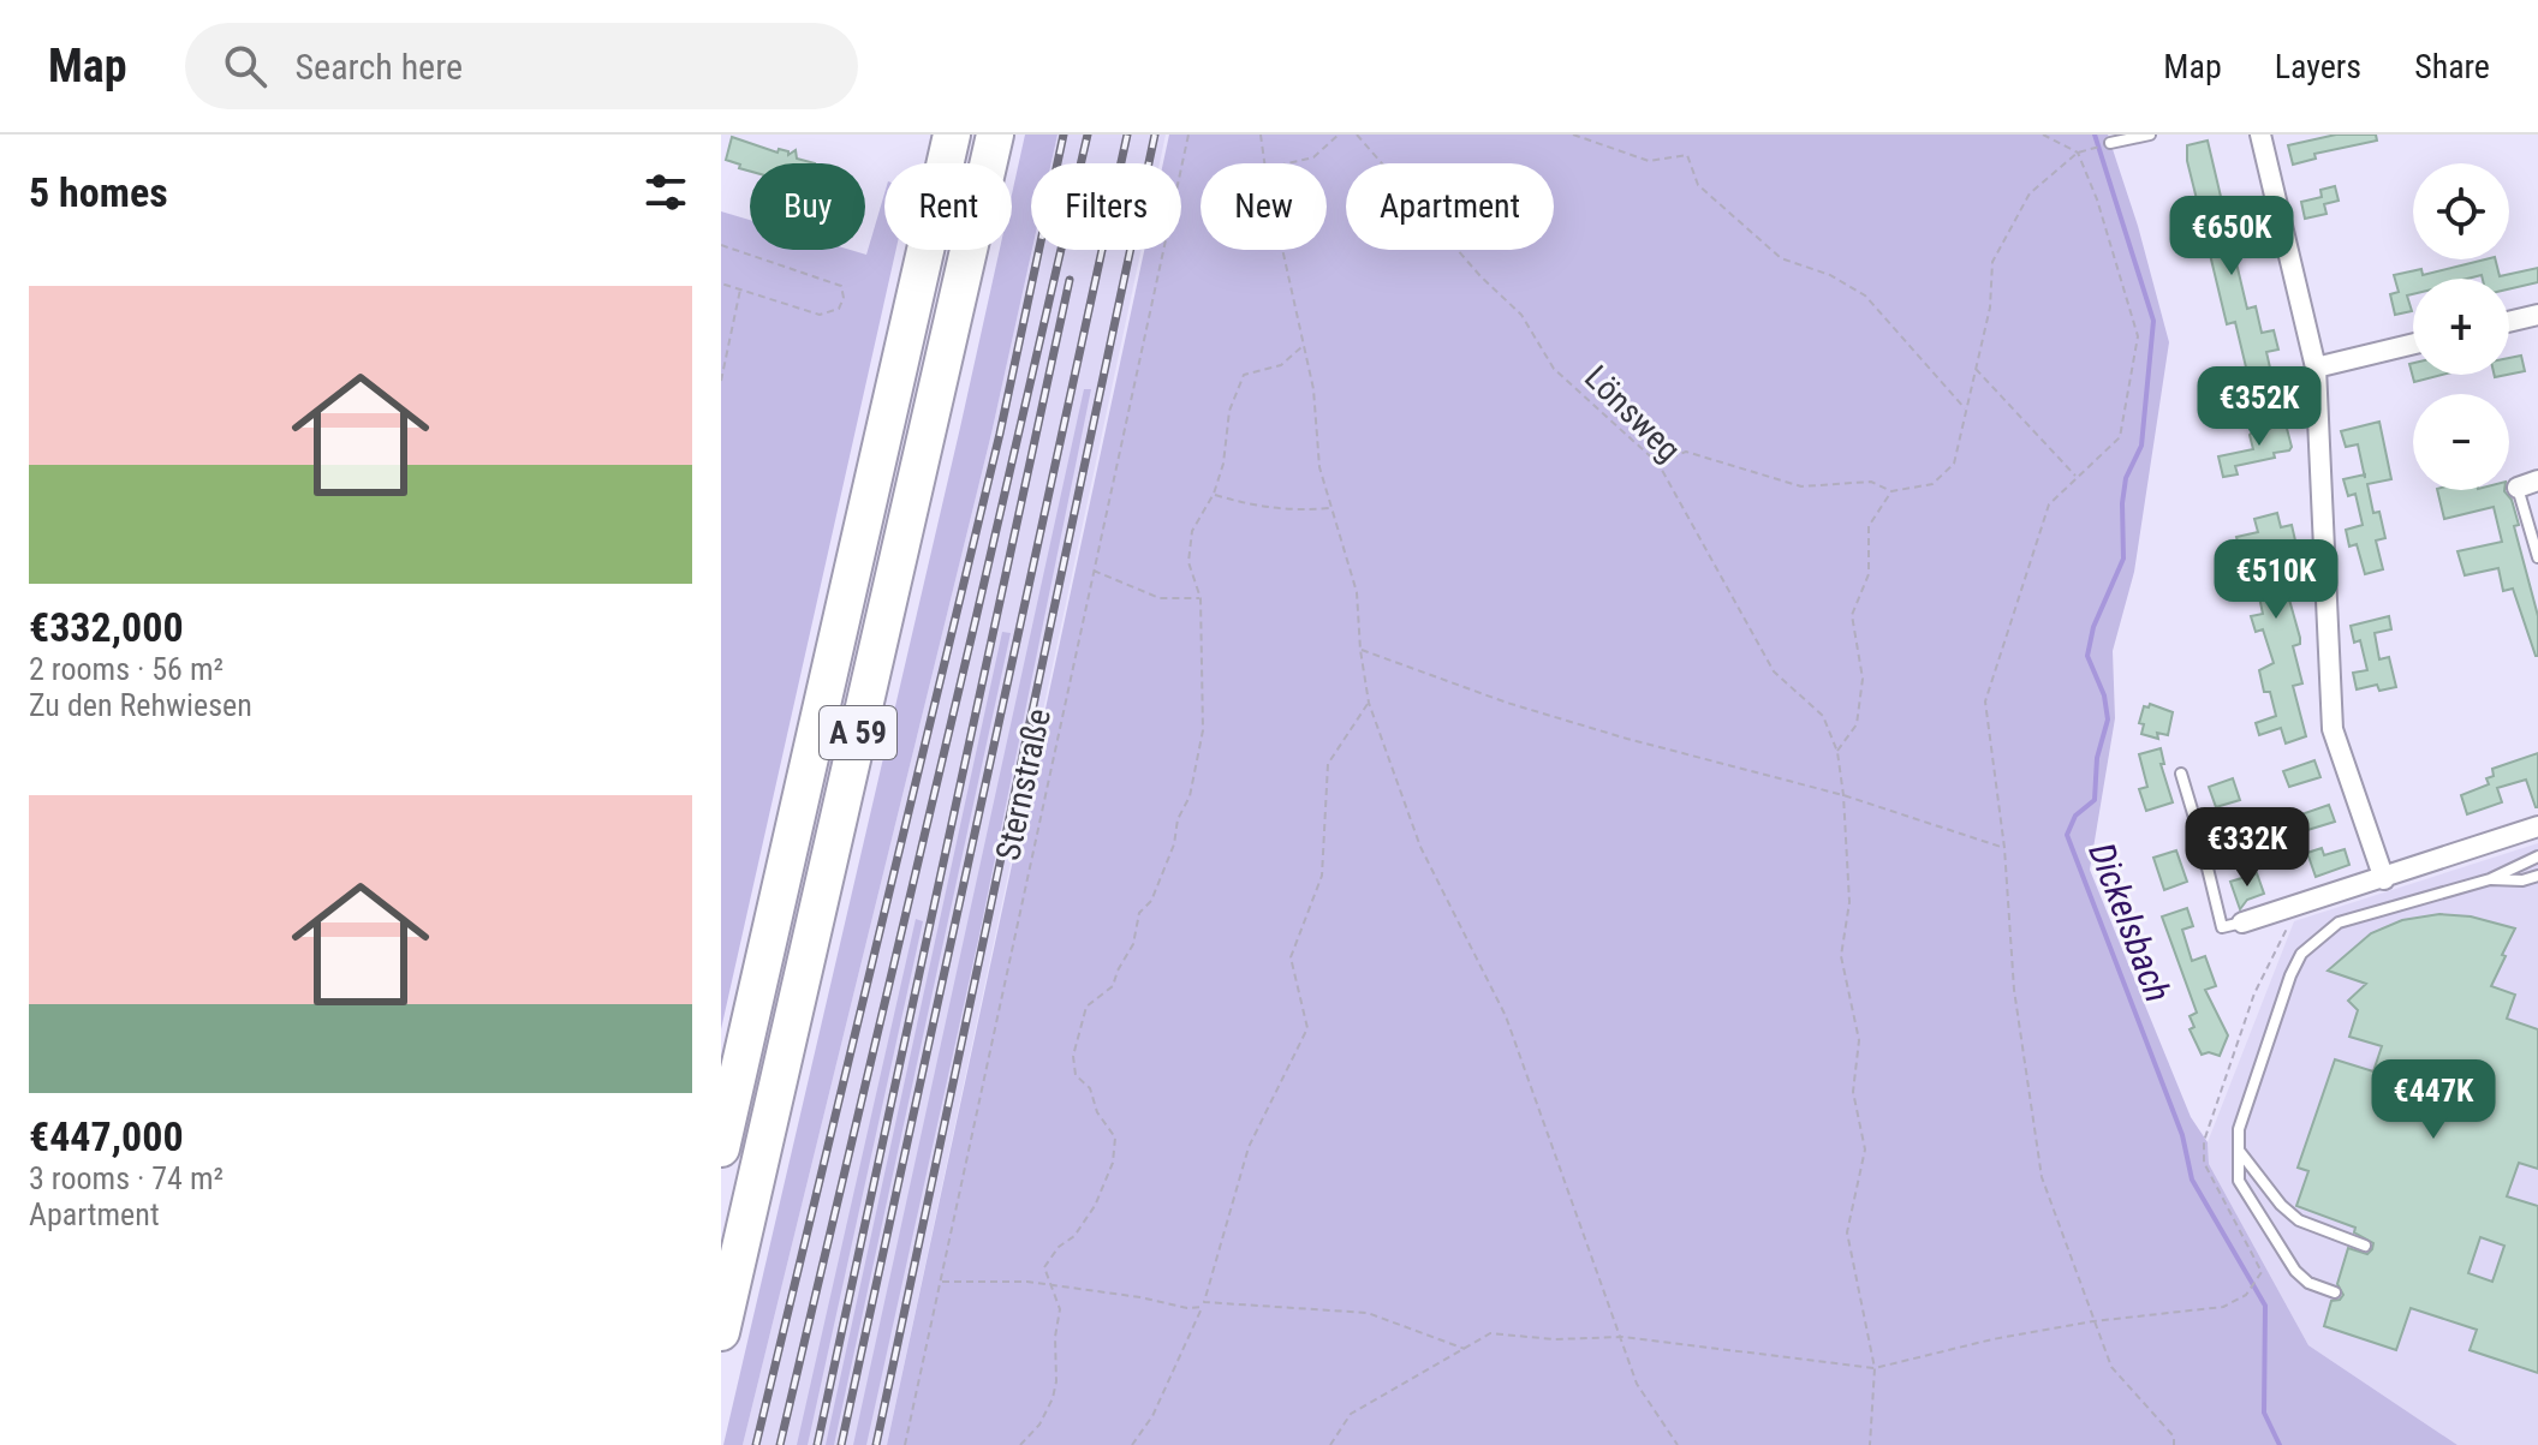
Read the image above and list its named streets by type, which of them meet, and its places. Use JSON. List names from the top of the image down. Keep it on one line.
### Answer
{"streets":{"highway":["A 59"],"path":["Lönsweg","Sternstraße"]},"water":["Dickelsbach"],"page":{"header":"Map","search":"Search here","nav":["Map","Layers","Share"],"heading":"5 homes","map_buttons":["+","−"],"chip":["Buy","Rent","Filters","New","Apartment"],"price":["€650K","€352K","€510K","€332K","€447K"],"list":[{"name":"€332,000","note":"2 rooms · 56 m² · Zu den Rehwiesen"},{"name":"€447,000","note":"3 rooms · 74 m² · Apartment"}]}}
